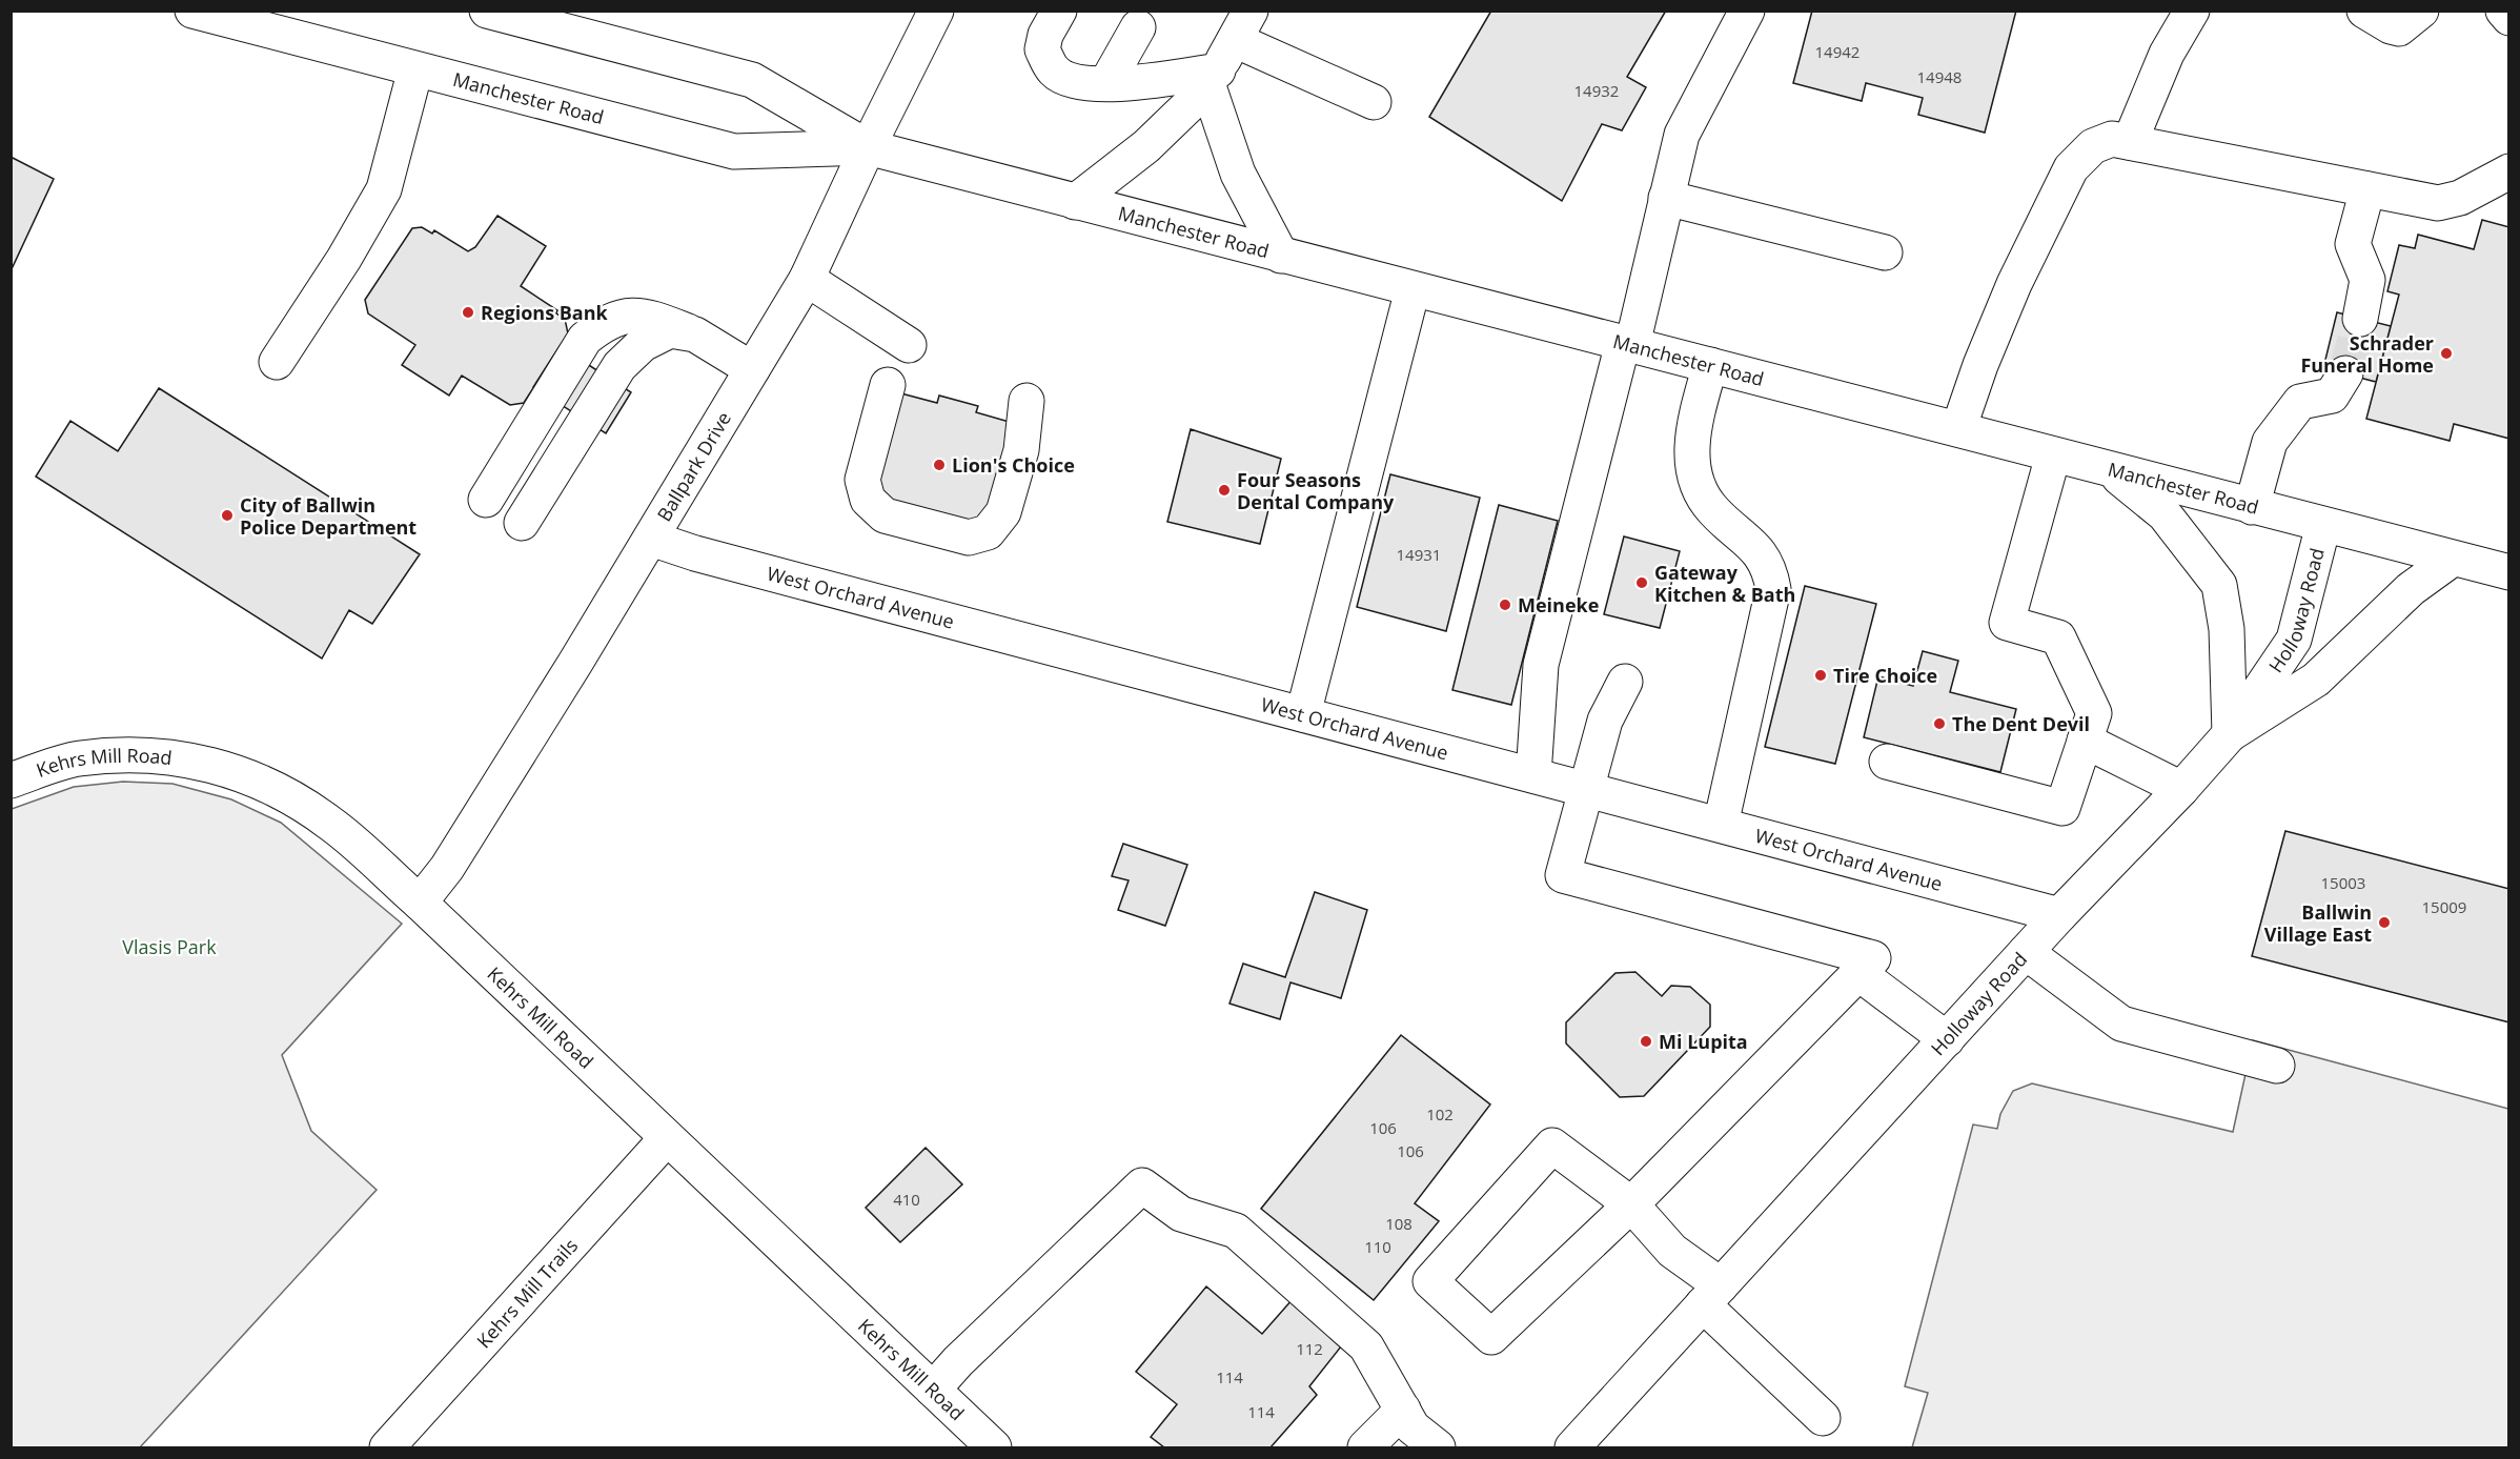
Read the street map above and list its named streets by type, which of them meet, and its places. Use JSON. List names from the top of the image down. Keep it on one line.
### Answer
{"streets":{"main road":["Manchester Road","Ballpark Drive","West Orchard Avenue","Holloway Road","Kehrs Mill Road","Kehrs Mill Trails"]},"crossings":[["Manchester Road","Ballpark Drive"],["Manchester Road","Holloway Road"],["Ballpark Drive","West Orchard Avenue"],["Ballpark Drive","Kehrs Mill Road"],["West Orchard Avenue","Holloway Road"],["Kehrs Mill Road","Kehrs Mill Trails"]],"parks":["Vlasis Park"],"places":["Regions Bank","Schrader Funeral Home","Lion's Choice","Four Seasons Dental Company","City of Ballwin Police Department","Gateway Kitchen & Bath","Meineke","Tire Choice","The Dent Devil","Ballwin Village East","Mi Lupita"],"house_numbers":["14942","14948","14932","14931","15003","15009","102","106","106","410","108","110","112","114","114"]}
